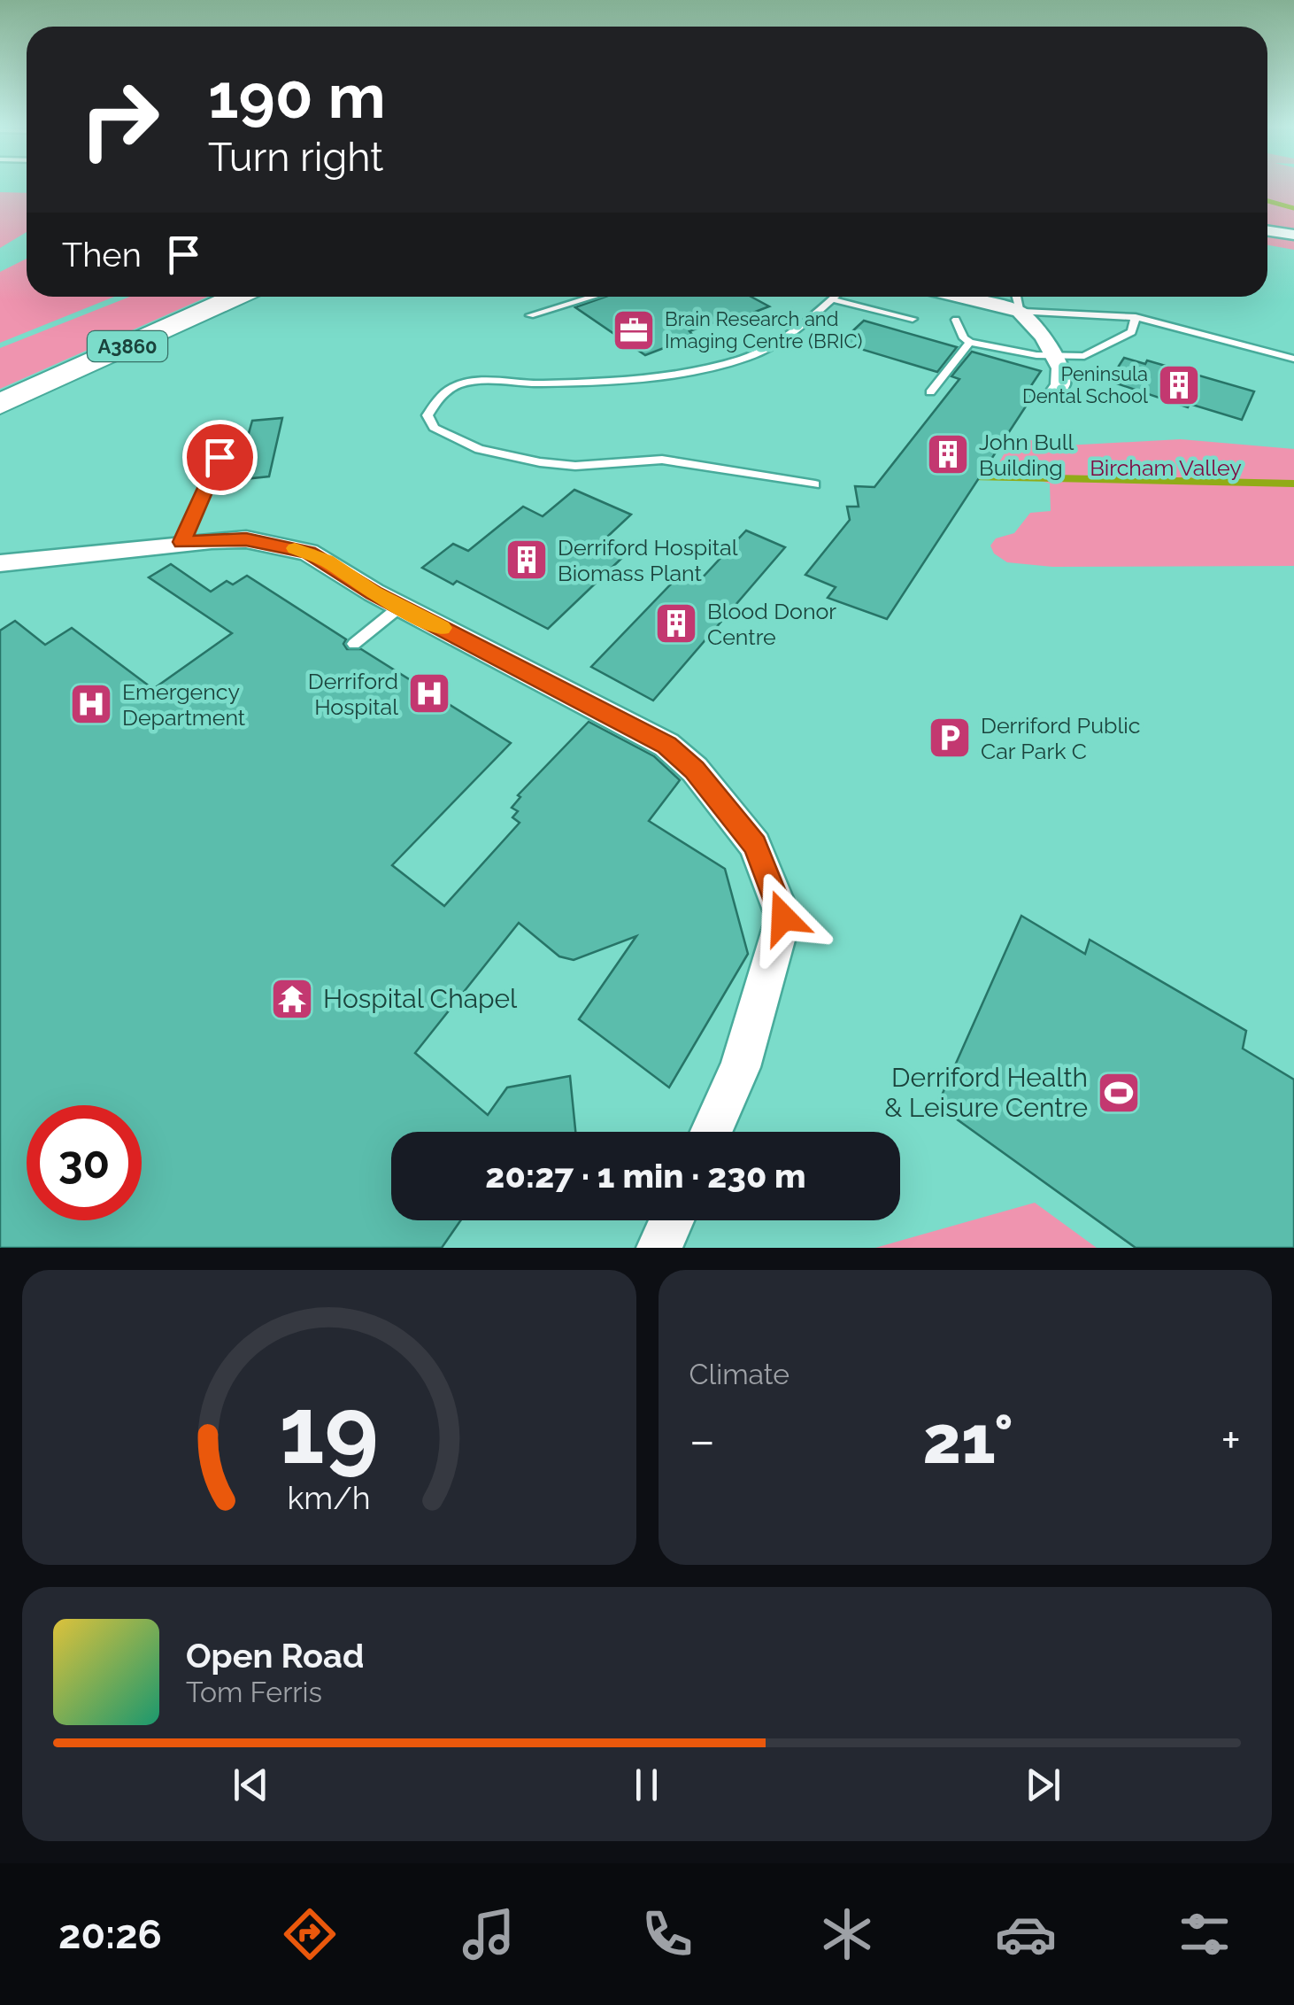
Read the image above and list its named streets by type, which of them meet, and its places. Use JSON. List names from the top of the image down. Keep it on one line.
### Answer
{"streets":{"main road":["A3860"]},"parks":["Bircham Valley"],"places":{"office":["Brain Research and Imaging Centre (BRIC)"],"building":["Peninsula Dental School","John Bull Building","Derriford Hospital Biomass Plant","Blood Donor Centre"],"hospital":["Derriford Hospital","Emergency Department"],"parking":["Derriford Public Car Park C"],"temple":["Hospital Chapel"],"sports":["Derriford Health & Leisure Centre"]},"page":{"turn":["190 m","Turn right"],"then":"Then","limit":"30","trip":"20:27 · 1 min · 230 m","tile":"Climate","heat":["−","21°","+"],"song":["Open Road","Tom Ferris"],"tabs":"20:26","gauge":["19","km/h"]}}
